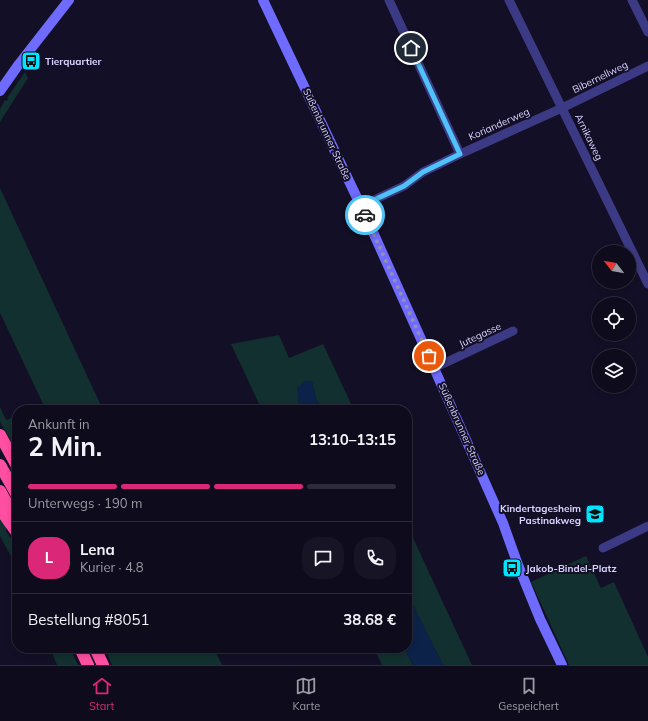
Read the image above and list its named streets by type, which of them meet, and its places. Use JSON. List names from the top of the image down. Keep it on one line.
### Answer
{"streets":{"street":["Bibernellweg","Korianderweg","Süßenbrunner Straße","Arnikaweg","Jutegasse"]},"crossings":[["Bibernellweg","Korianderweg"],["Bibernellweg","Arnikaweg"],["Korianderweg","Süßenbrunner Straße"],["Korianderweg","Arnikaweg"],["Süßenbrunner Straße","Jutegasse"]],"places":{"bus stop":["Tierquartier","Jakob-Bindel-Platz"],"school or university":["Kindertagesheim Pastinakweg"]},"north":"top left","page":{"heading":["2 Min.","Ankunft in","13:10–13:15"],"panel":["Lena","Kurier · 4.8","Bestellung #8051","38.68 €"],"bar":"Unterwegs · 190 m","round":"L","tabs":["Start","Karte","Gespeichert"]}}
